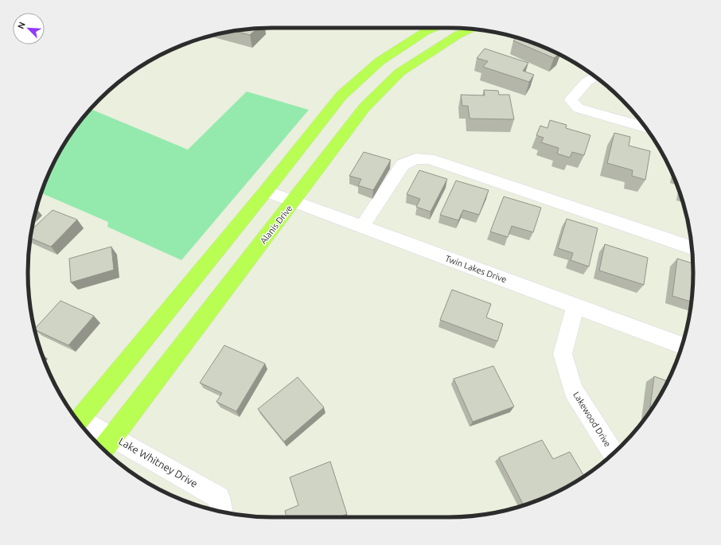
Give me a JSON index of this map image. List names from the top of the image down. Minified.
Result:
{"streets":{"main road":["Alanis Drive"],"street":["Twin Lakes Drive","Lakewood Drive","Lake Whitney Drive"]},"crossings":[["Alanis Drive","Twin Lakes Drive"],["Alanis Drive","Lake Whitney Drive"],["Twin Lakes Drive","Lakewood Drive"]],"north":"top left"}
